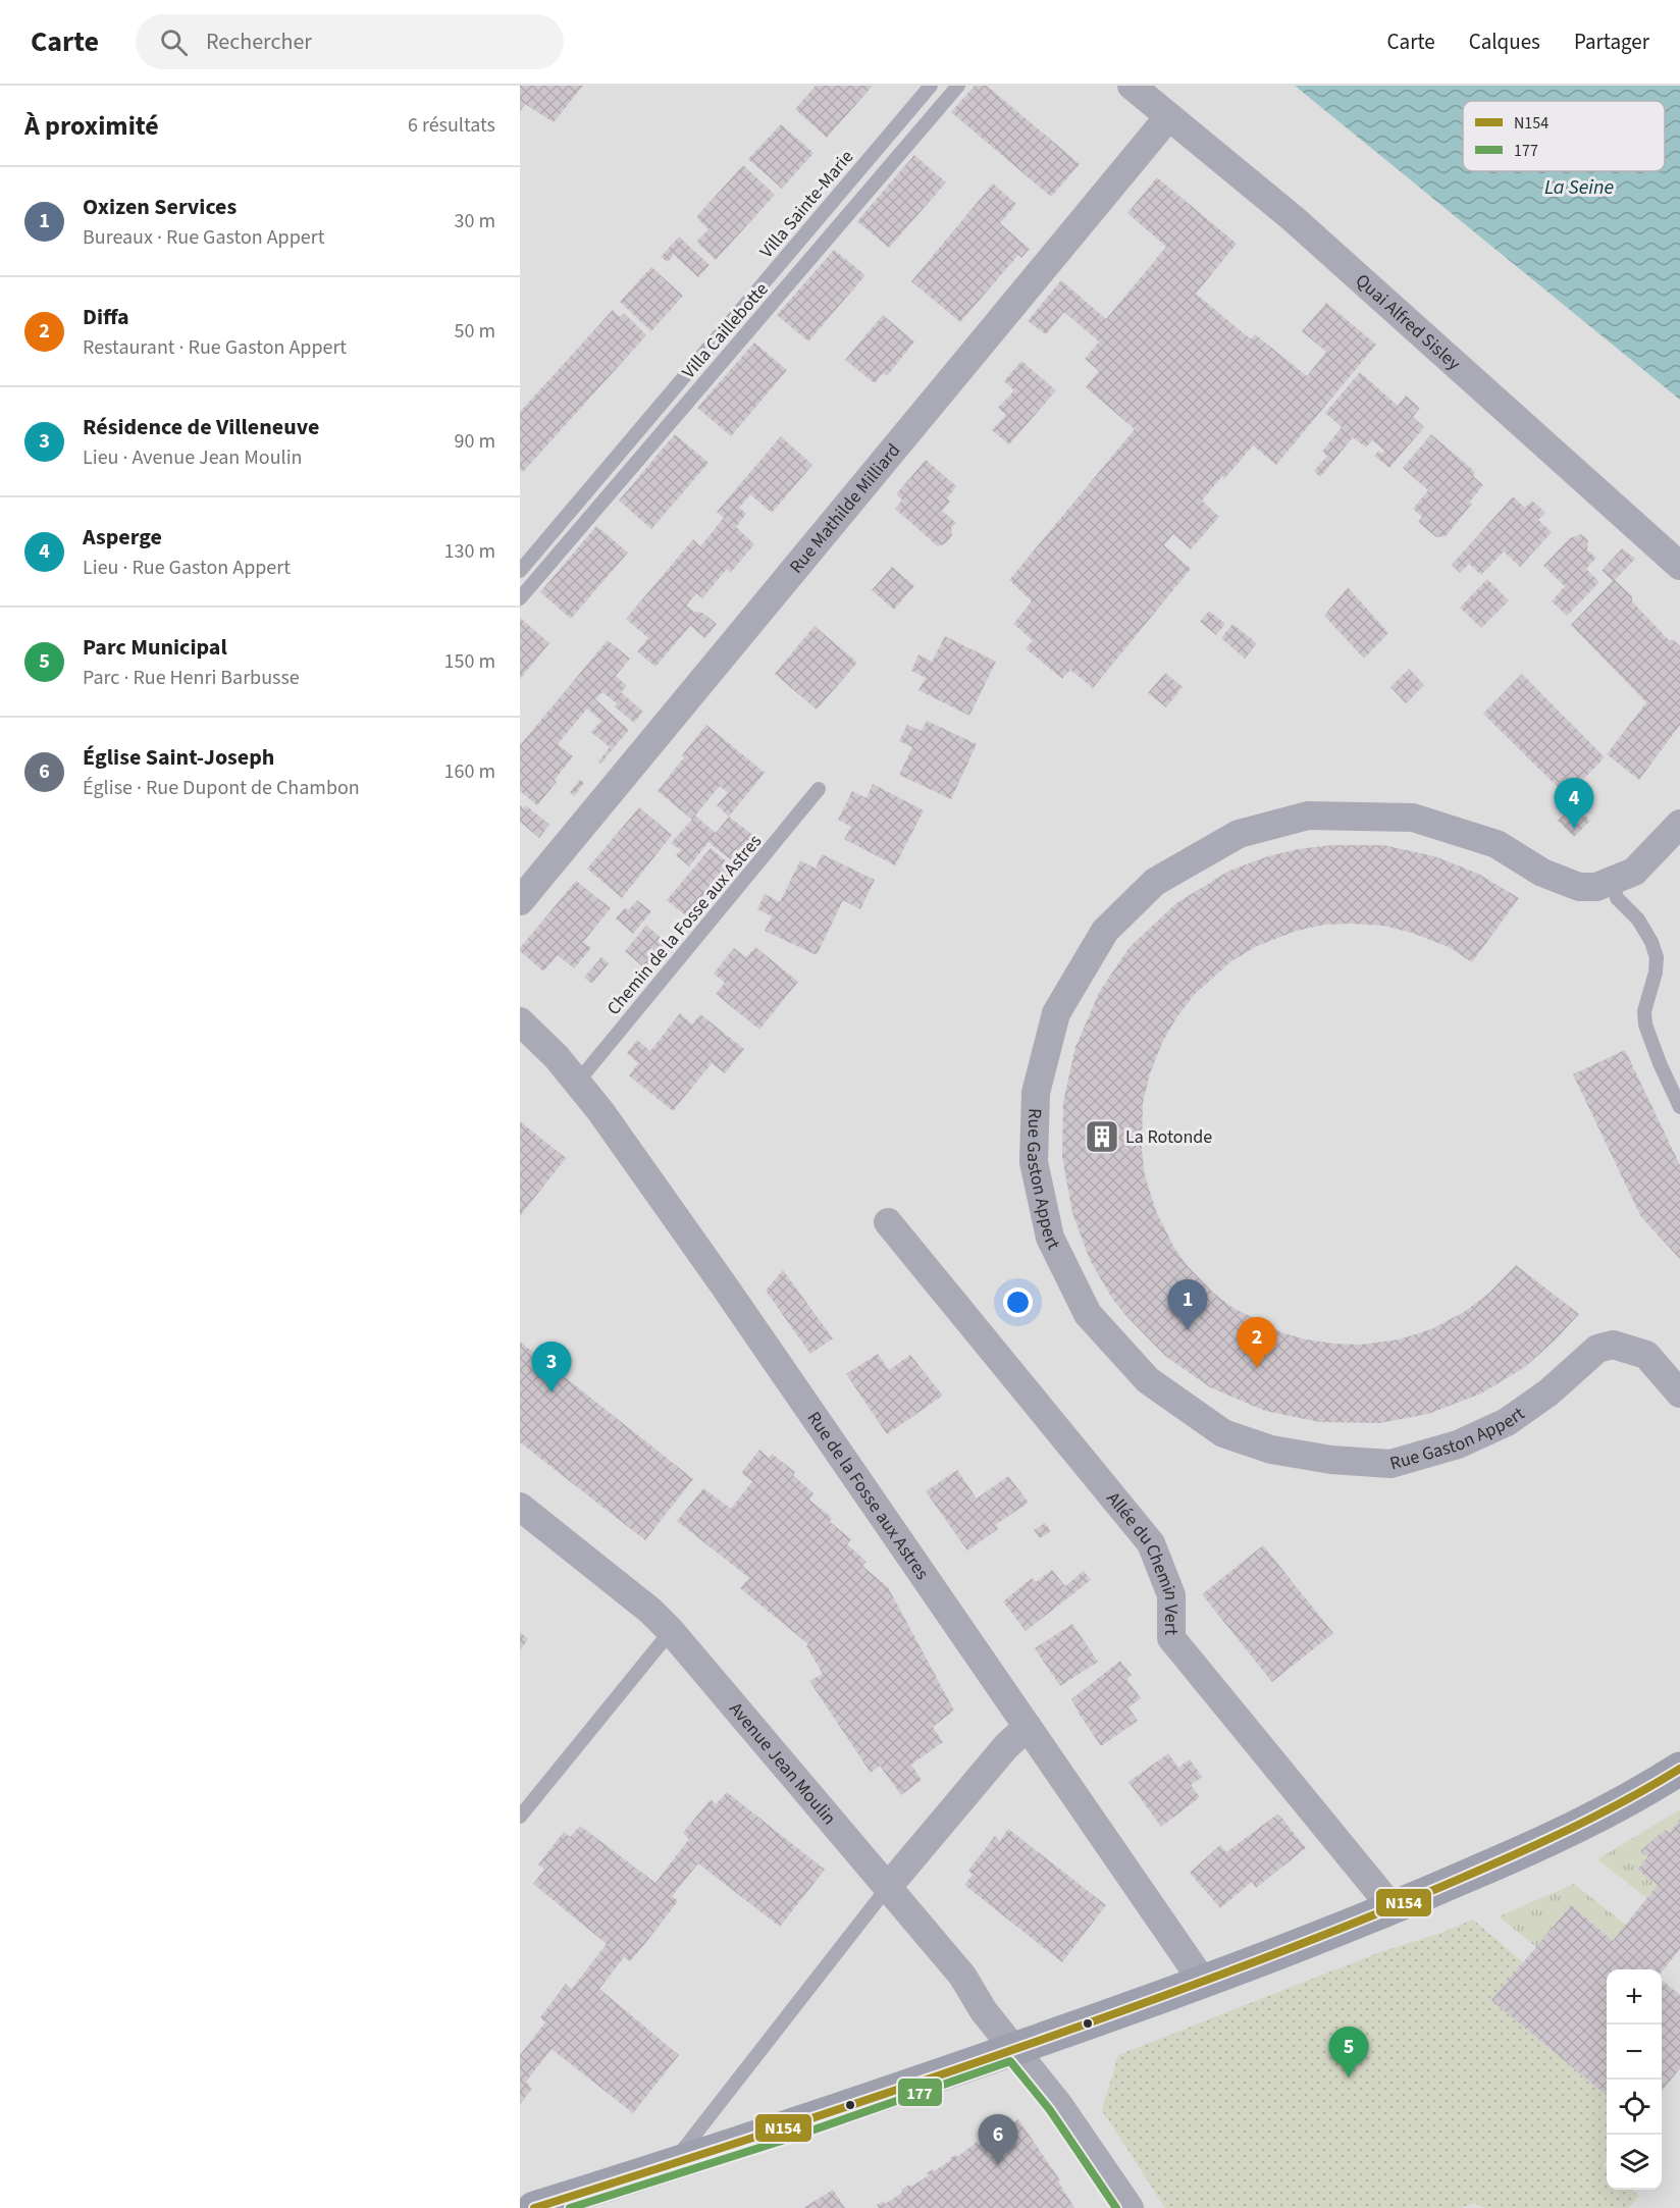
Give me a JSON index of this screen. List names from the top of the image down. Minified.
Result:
{"streets":{"street":["Quai Alfred Sisley","Rue Mathilde Milliard","Rue Gaston Appert","Rue de la Fosse aux Astres","Allée du Chemin Vert","Avenue Jean Moulin"],"lane":["Villa Sainte-Marie","Villa Caillebotte","Chemin de la Fosse aux Astres"]},"crossings":[["Quai Alfred Sisley","Rue Mathilde Milliard"],["Chemin de la Fosse aux Astres","Rue de la Fosse aux Astres"]],"water":["La Seine"],"places":{"building":["La Rotonde"]},"lines":["transit line N154","transit line 177"],"legend":["N154","177"],"page":{"header":"Carte","search":"Rechercher","nav":["Carte","Calques","Partager"],"heading":["À proximité","6 résultats"],"list":[{"mark":"1","name":"Oxizen Services","note":"Bureaux · Rue Gaston Appert","value":"30 m"},{"mark":"2","name":"Diffa","note":"Restaurant · Rue Gaston Appert","value":"50 m"},{"mark":"3","name":"Résidence de Villeneuve","note":"Lieu · Avenue Jean Moulin","value":"90 m"},{"mark":"4","name":"Asperge","note":"Lieu · Rue Gaston Appert","value":"130 m"},{"mark":"5","name":"Parc Municipal","note":"Parc · Rue Henri Barbusse","value":"150 m"},{"mark":"6","name":"Église Saint-Joseph","note":"Église · Rue Dupont de Chambon","value":"160 m"}],"pins":["4","1","2","3","5","6"],"map_buttons":["+","−"]}}
